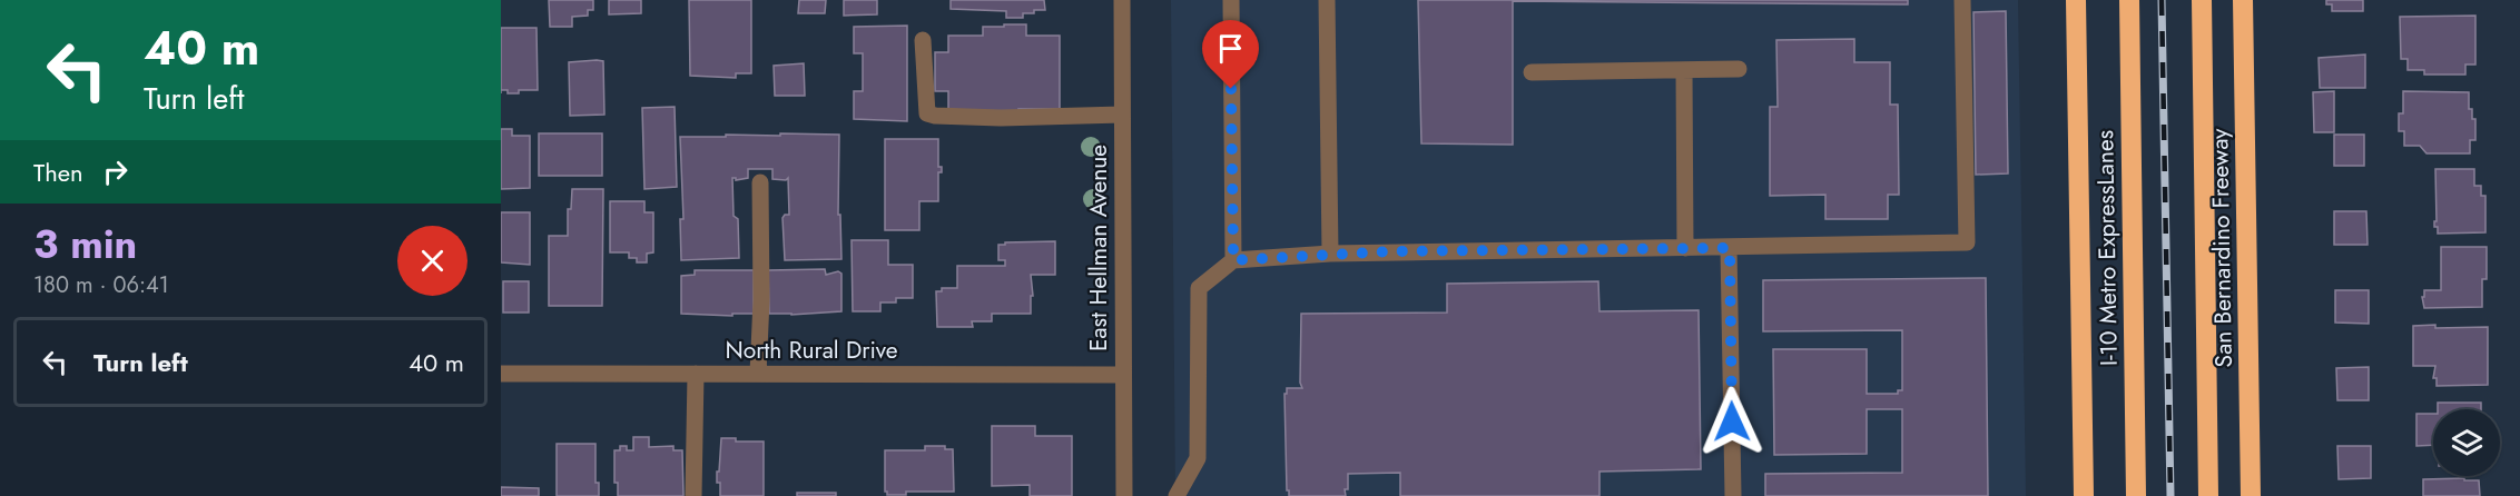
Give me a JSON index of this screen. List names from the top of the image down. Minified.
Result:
{"streets":{"highway":["I-10 Metro ExpressLanes","San Bernardino Freeway"],"street":["East Hellman Avenue","North Rural Drive"]},"crossings":[["East Hellman Avenue","North Rural Drive"]],"page":{"turn":["40 m","Turn left"],"then":"Then","heading":["3 min","180 m · 06:41"],"list":[{"name":"Turn left","value":"40 m"}]}}
